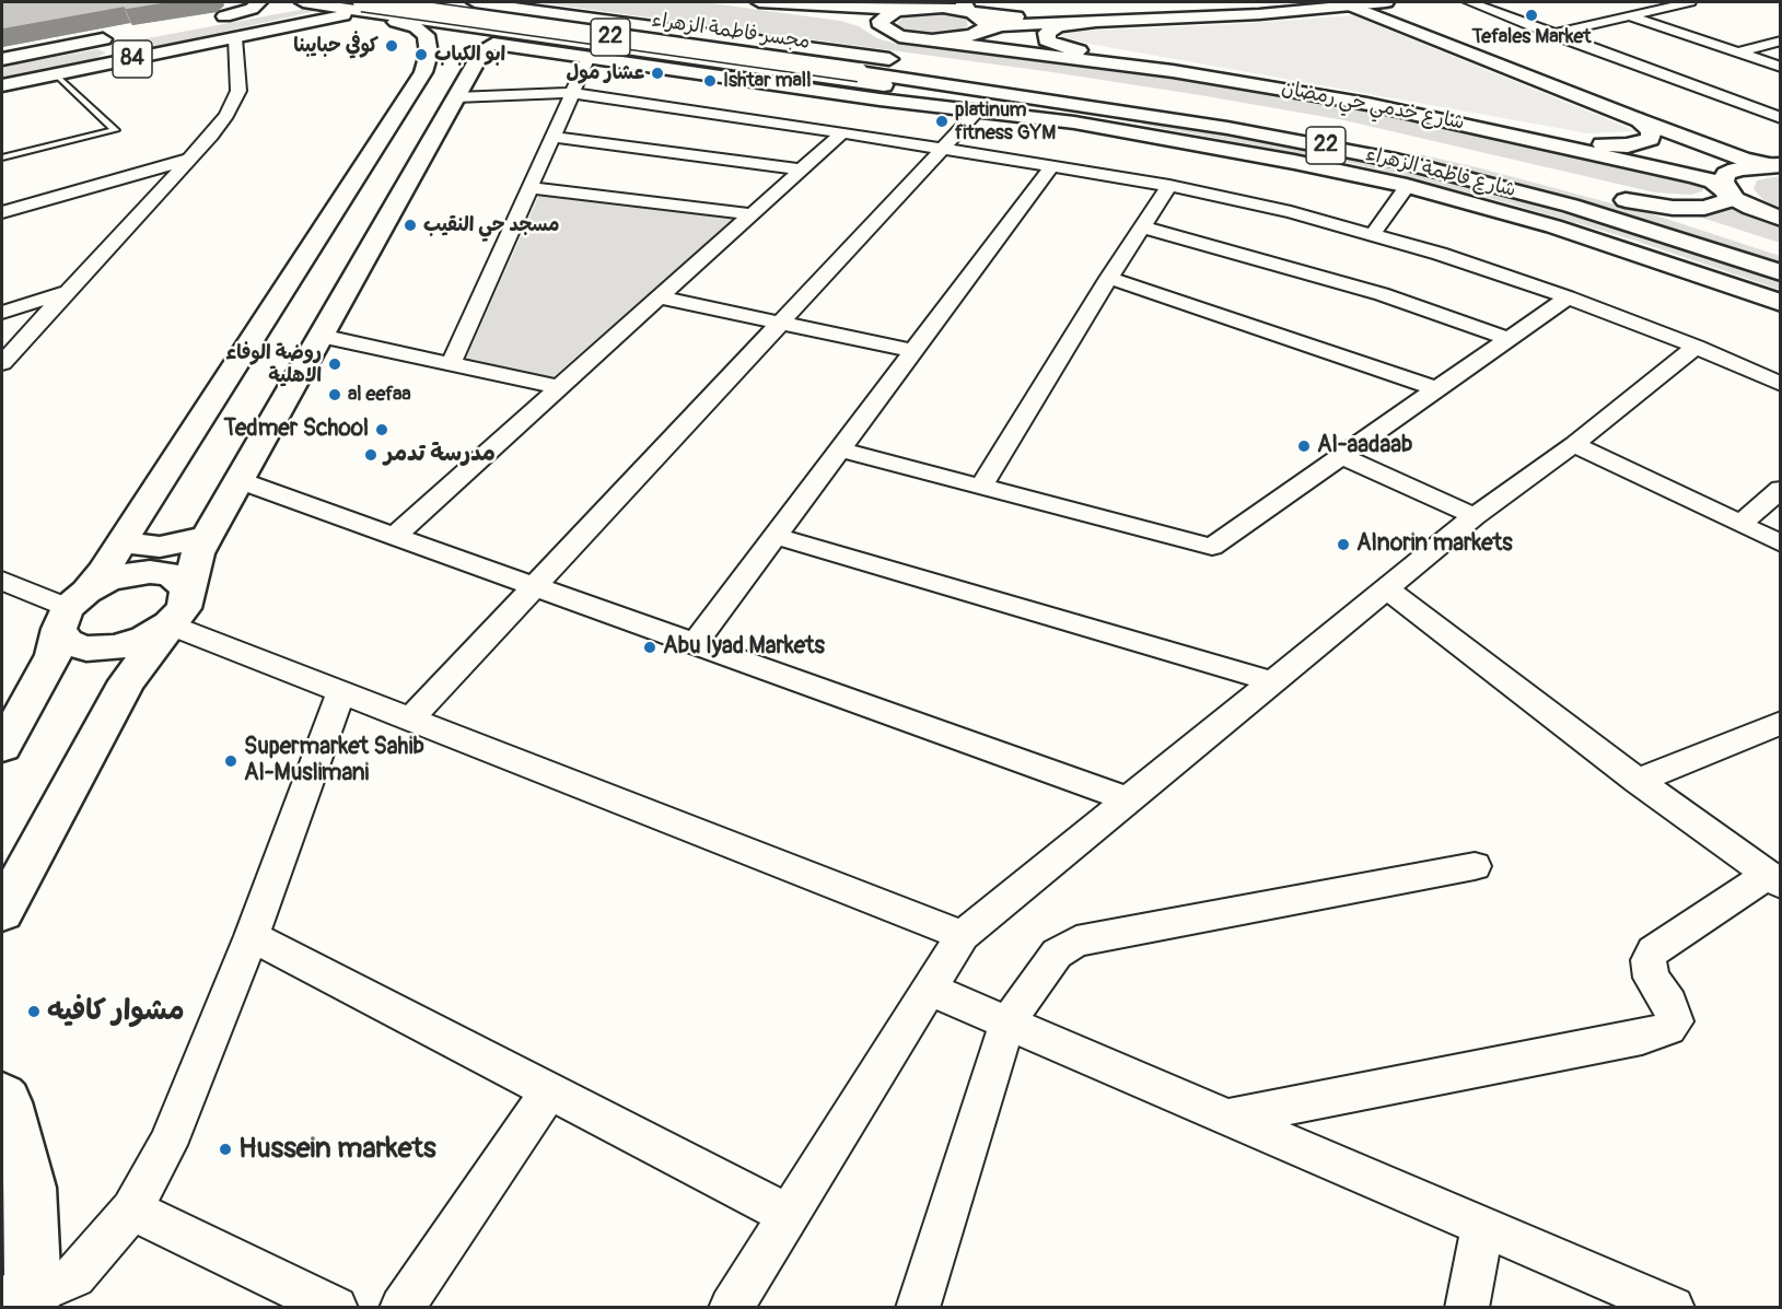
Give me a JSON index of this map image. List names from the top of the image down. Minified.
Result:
{"streets":{"main road":["مجسر فاطمة الزهراء","22","84","شارع خدمي حي رمضان","شارع فاطمة الزهراء"]},"crossings":[["مجسر فاطمة الزهراء","84"],["مجسر فاطمة الزهراء","شارع فاطمة الزهراء"]],"places":["Tefales Market","كوفي حبايبنا","ابو الكباب","عشار مول","Ishtar mall","platinum fitness GYM","مسجد حي النقيب","روضة الوفاء الاهلية","al eefaa","Tedmer School","Al-aadaab","مدرسة تدمر","Alnorin markets","Abu Iyad Markets","Supermarket Sahib Al-Muslimani","مشوار كافيه","Hussein markets"]}
